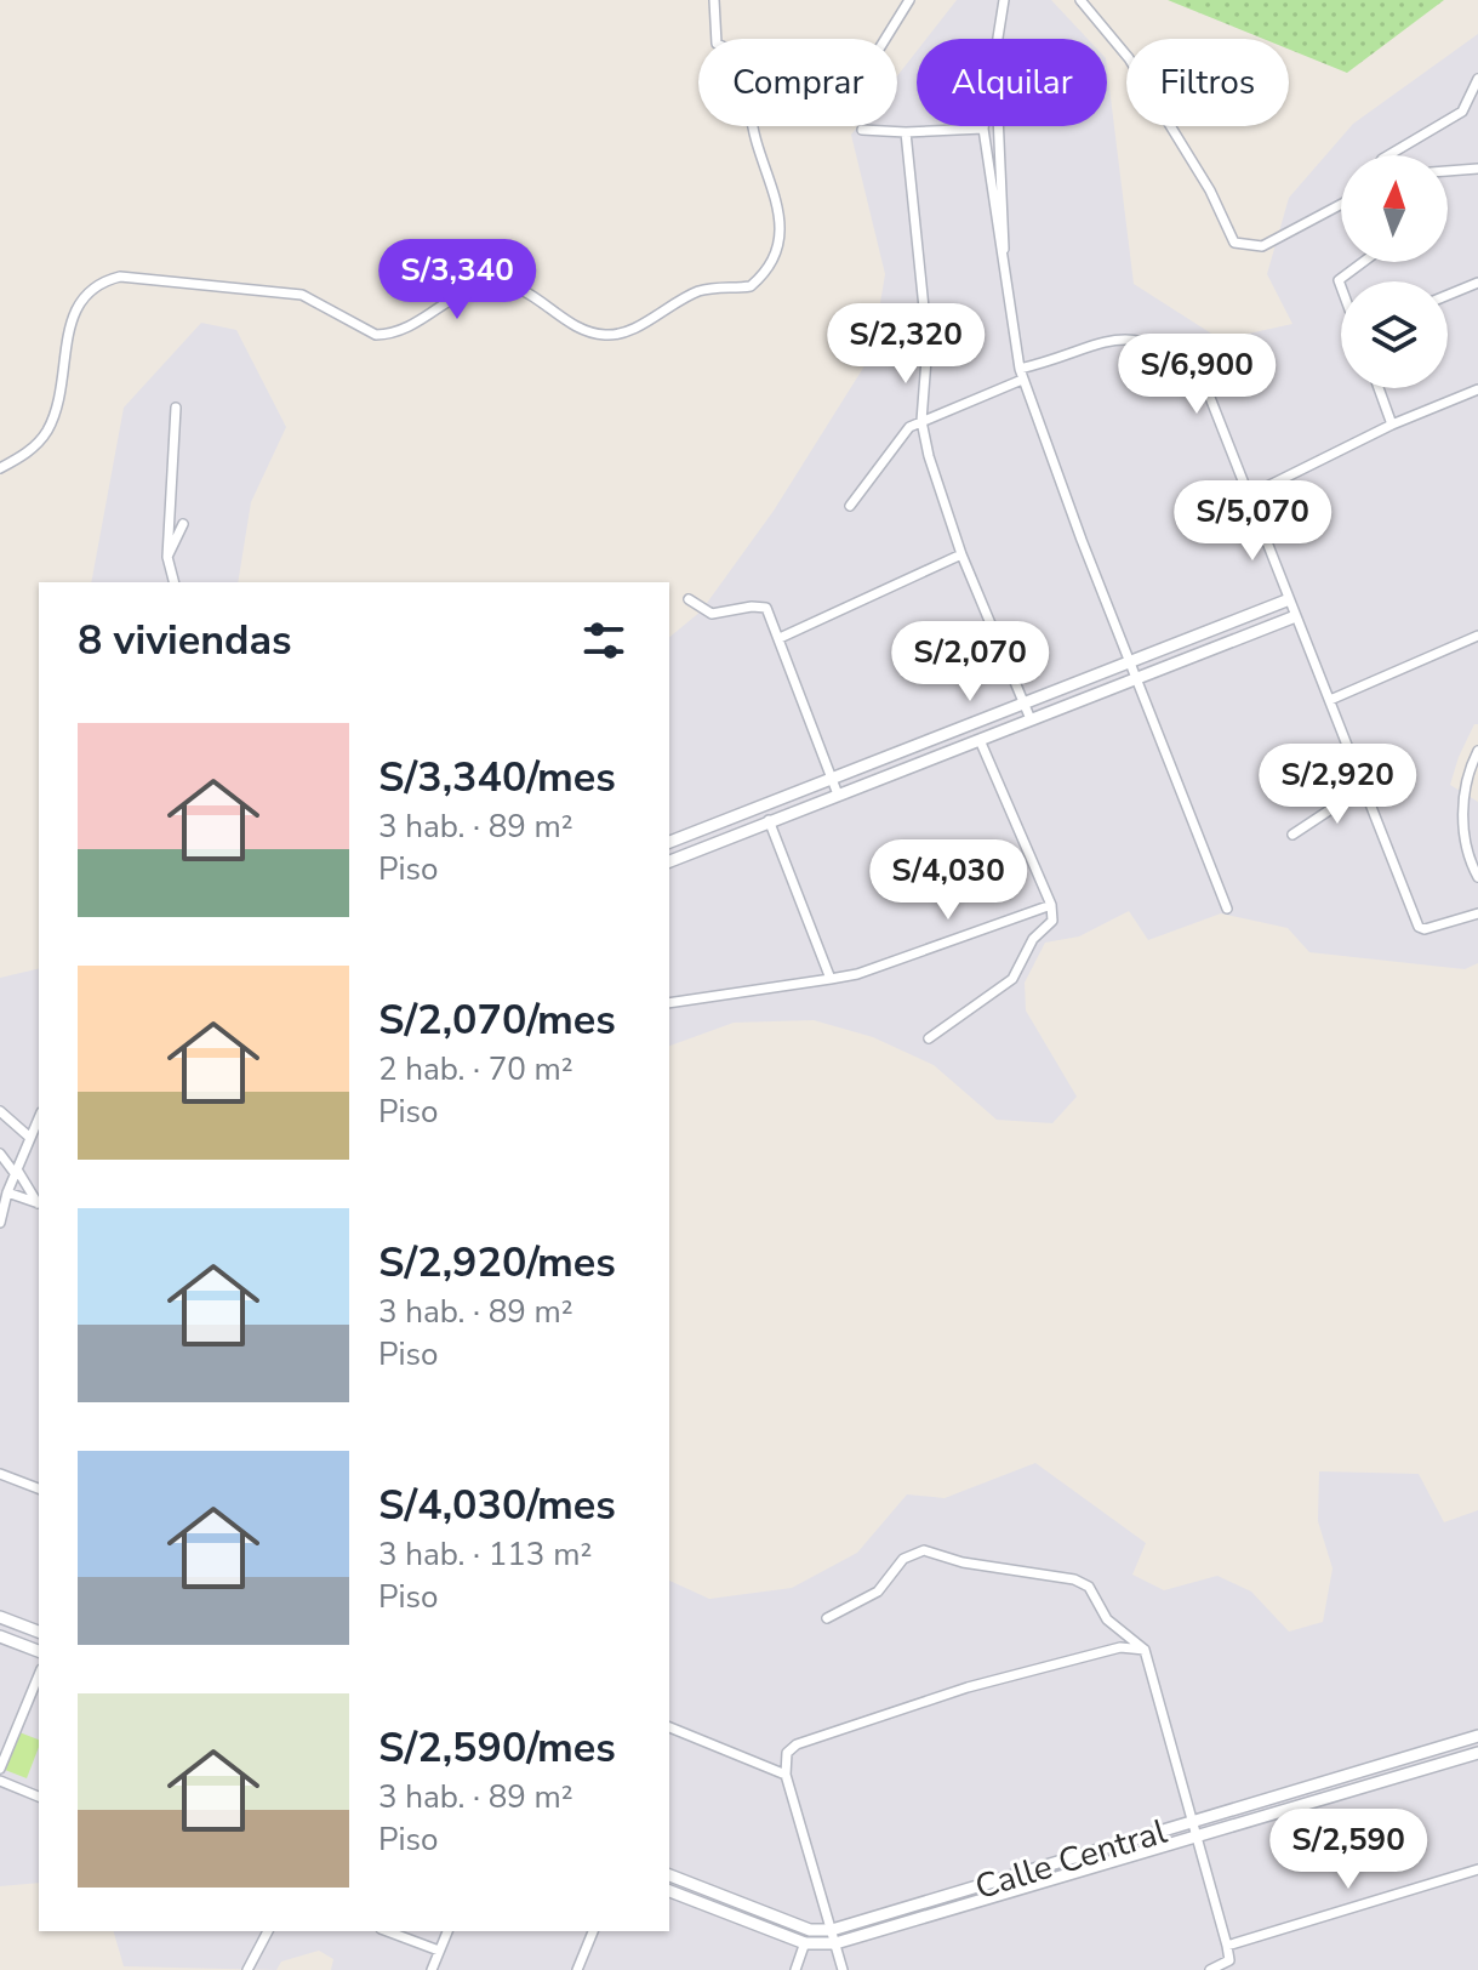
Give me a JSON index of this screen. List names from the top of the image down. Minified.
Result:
{"streets":{"street":["Calle Central"]},"north":"top","page":{"chip":["Comprar","Alquilar","Filtros"],"price":["S/3,340","S/2,320","S/6,900","S/5,070","S/2,070","S/2,920","S/4,030","S/2,590"],"heading":"8 viviendas","list":[{"name":"S/3,340/mes","note":"3 hab. · 89 m² · Piso"},{"name":"S/2,070/mes","note":"2 hab. · 70 m² · Piso"},{"name":"S/2,920/mes","note":"3 hab. · 89 m² · Piso"},{"name":"S/4,030/mes","note":"3 hab. · 113 m² · Piso"},{"name":"S/2,590/mes","note":"3 hab. · 89 m² · Piso"}]}}
